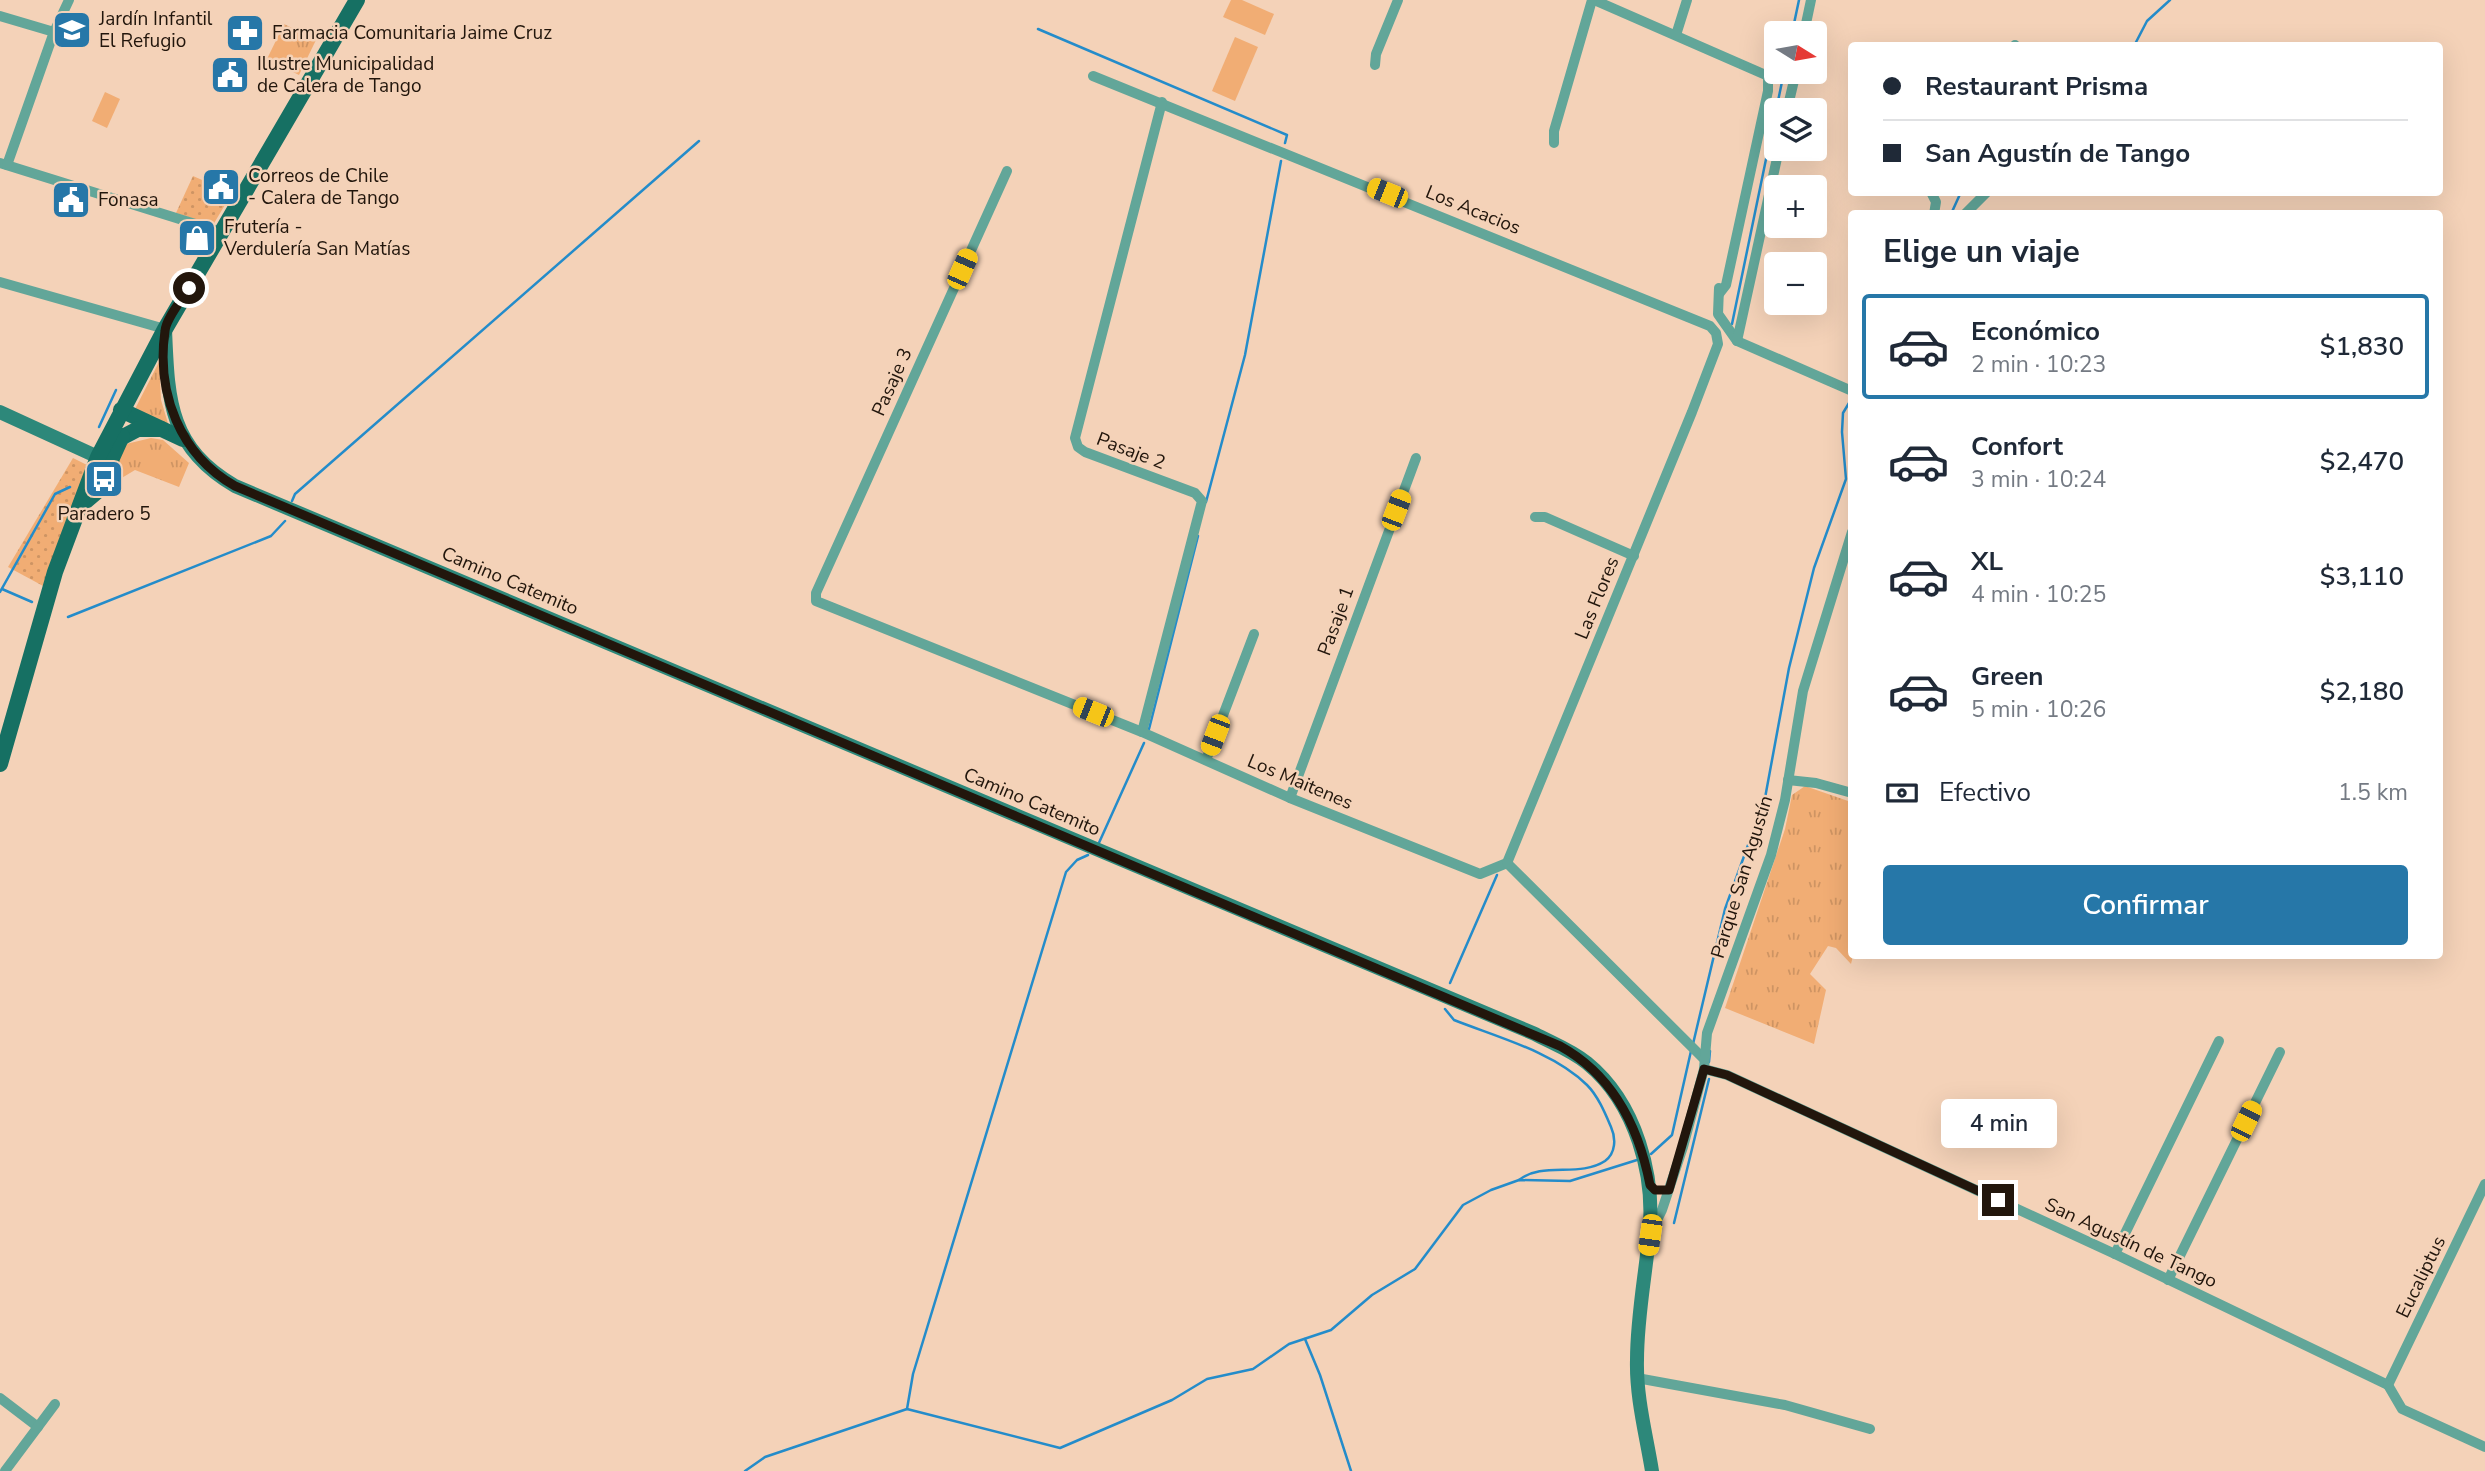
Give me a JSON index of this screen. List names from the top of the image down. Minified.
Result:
{"streets":{"main road":["Camino Catemito"],"street":["Los Acacios","Pasaje 3","Pasaje 2","Las Flores","Pasaje 1","Los Maitenes","Parque San Agustín","San Agustín de Tango","Eucaliptus"]},"crossings":[["Los Acacios","Pasaje 2"],["Los Acacios","Las Flores"],["Pasaje 3","Los Maitenes"],["Pasaje 2","Los Maitenes"],["Camino Catemito","Parque San Agustín"],["Las Flores","Los Maitenes"],["Pasaje 1","Los Maitenes"],["Parque San Agustín","San Agustín de Tango"],["San Agustín de Tango","Eucaliptus"]],"places":{"school or university":["Jardín Infantil El Refugio"],"pharmacy":["Farmacia Comunitaria Jaime Cruz"],"public building":["Ilustre Municipalidad de Calera de Tango","Correos de Chile - Calera de Tango","Fonasa"],"shop":["Frutería - Verdulería San Matías"],"bus stop":["Paradero 5"]},"north":"right","page":{"map_buttons":["+","−"],"banner":["Restaurant Prisma","San Agustín de Tango"],"heading":"Elige un viaje","list":[{"name":"Económico","note":"2 min · 10:23","value":"$1,830"},{"name":"Confort","note":"3 min · 10:24","value":"$2,470"},{"name":"XL","note":"4 min · 10:25","value":"$3,110"},{"name":"Green","note":"5 min · 10:26","value":"$2,180"}],"pay":["Efectivo","1.5 km"],"buttons":"Confirmar","bubble":"4 min"}}
